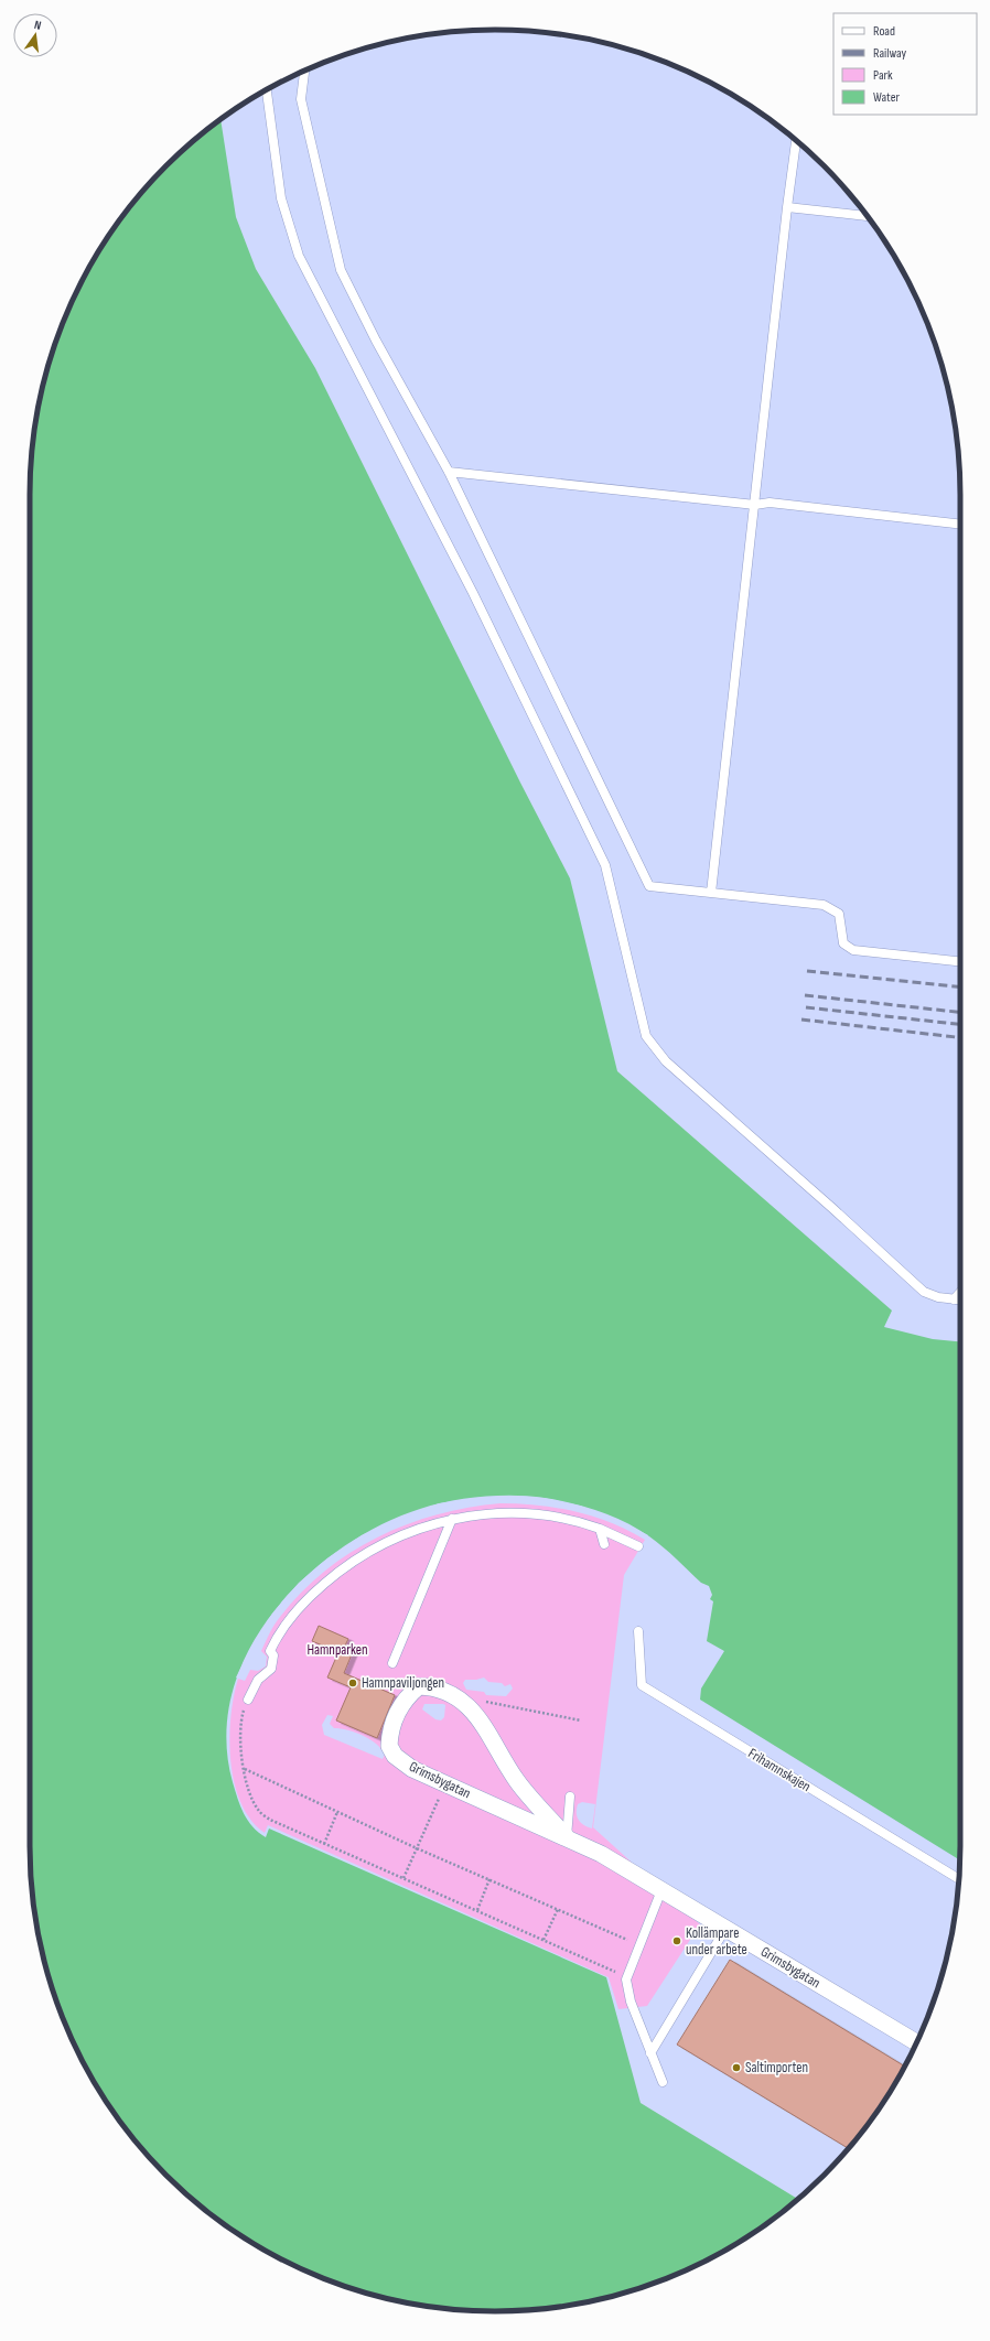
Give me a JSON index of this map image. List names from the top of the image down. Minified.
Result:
{"streets":{"street":["Grimsbygatan"],"lane":["Frihamnskajen"]},"parks":["Hamnparken"],"places":["Hamnpaviljongen","Kollämpare under arbete","Saltimporten"],"legend":["Road","Railway","Park","Water"],"north":"top"}
